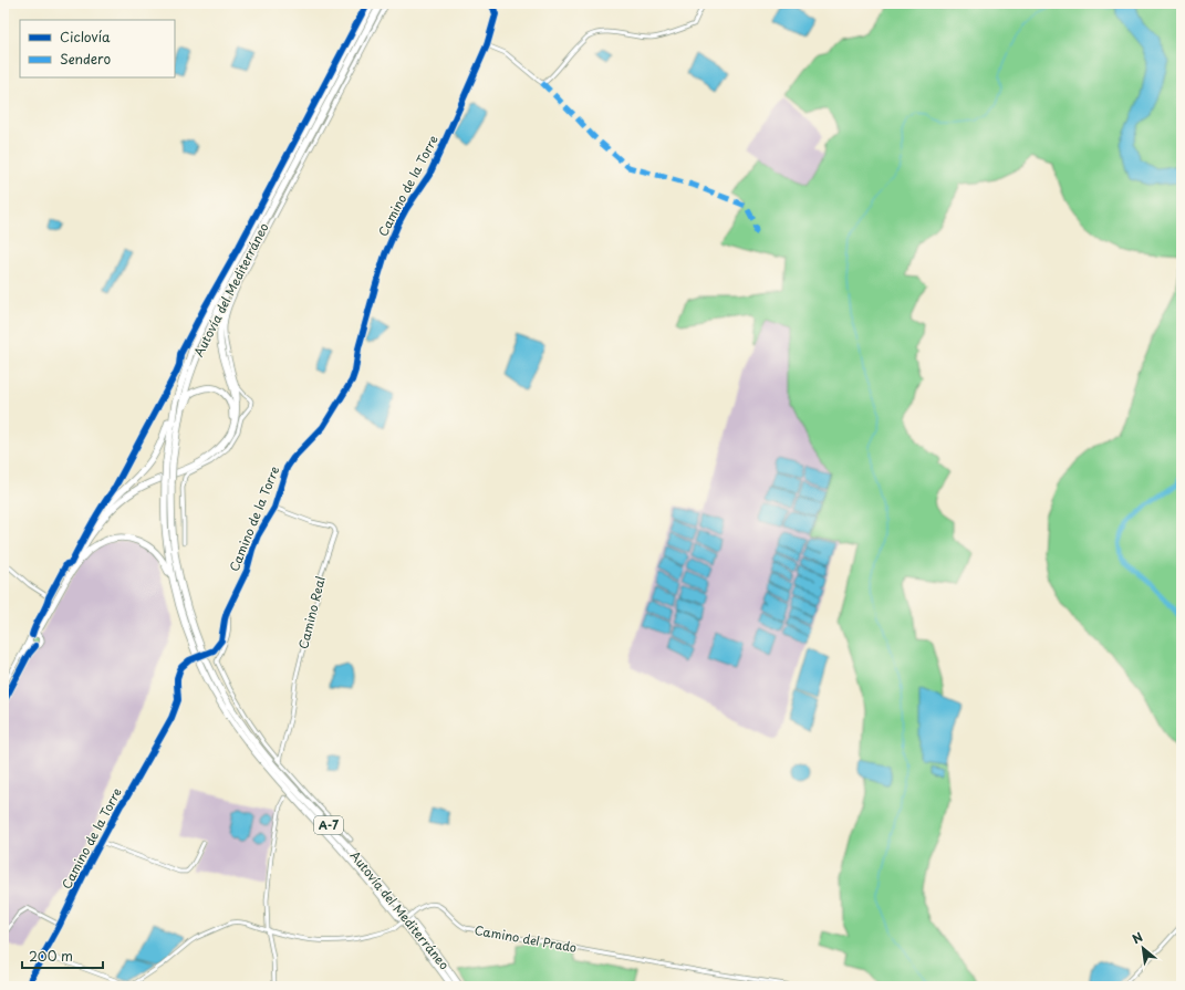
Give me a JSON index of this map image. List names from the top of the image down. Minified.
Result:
{"streets":{"highway":["Autovía del Mediterráneo","A-7"],"street":["Camino de la Torre","Camino Real","Camino del Prado"]},"crossings":[["Camino de la Torre","Camino Real"]],"legend":["Ciclovía","Sendero"],"scale_bar":"200 m","north":"top left"}
